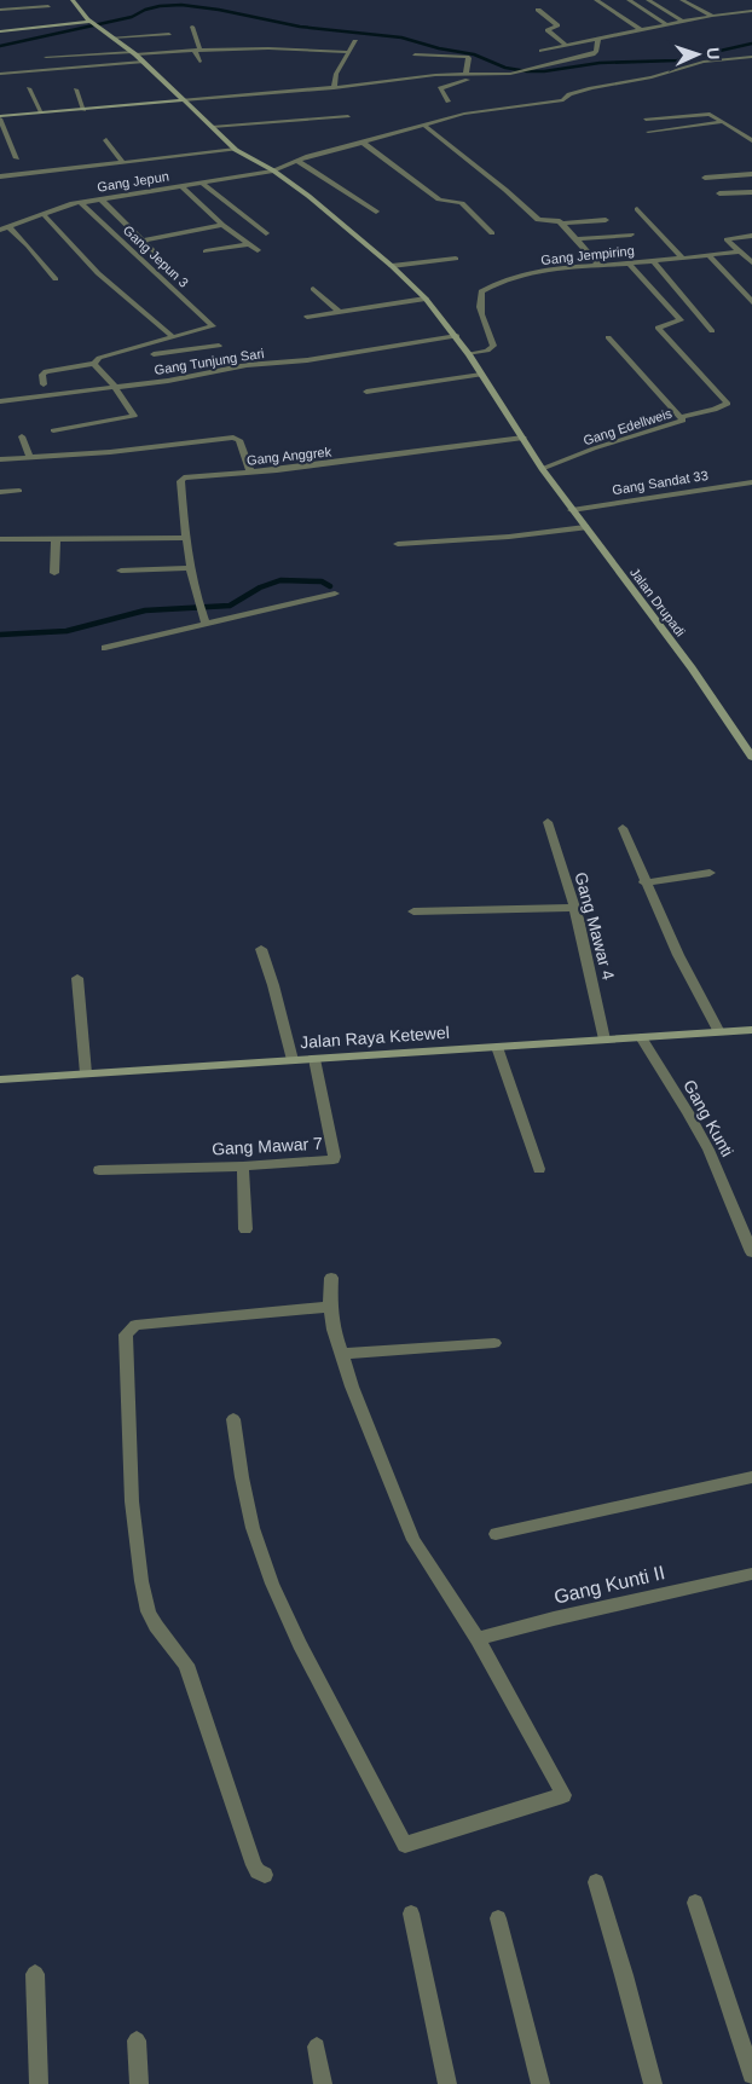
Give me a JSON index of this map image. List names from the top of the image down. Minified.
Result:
{"streets":{"street":["Gang Jepun","Gang Jempiring","Gang Jepun 3","Gang Tunjung Sari","Gang Edellweis","Gang Anggrek","Gang Sandat 33","Jalan Drupadi","Gang Mawar 4","Jalan Raya Ketewel","Gang Kunti","Gang Mawar 7","Gang Kunti II"]},"crossings":[["Gang Jepun","Gang Jepun 3"],["Gang Jepun","Jalan Drupadi"],["Gang Jempiring","Jalan Drupadi"],["Gang Tunjung Sari","Jalan Drupadi"],["Gang Edellweis","Jalan Drupadi"],["Gang Anggrek","Jalan Drupadi"],["Gang Sandat 33","Jalan Drupadi"],["Gang Mawar 4","Jalan Raya Ketewel"],["Jalan Raya Ketewel","Gang Kunti"],["Jalan Raya Ketewel","Gang Mawar 7"]],"north":"right"}
